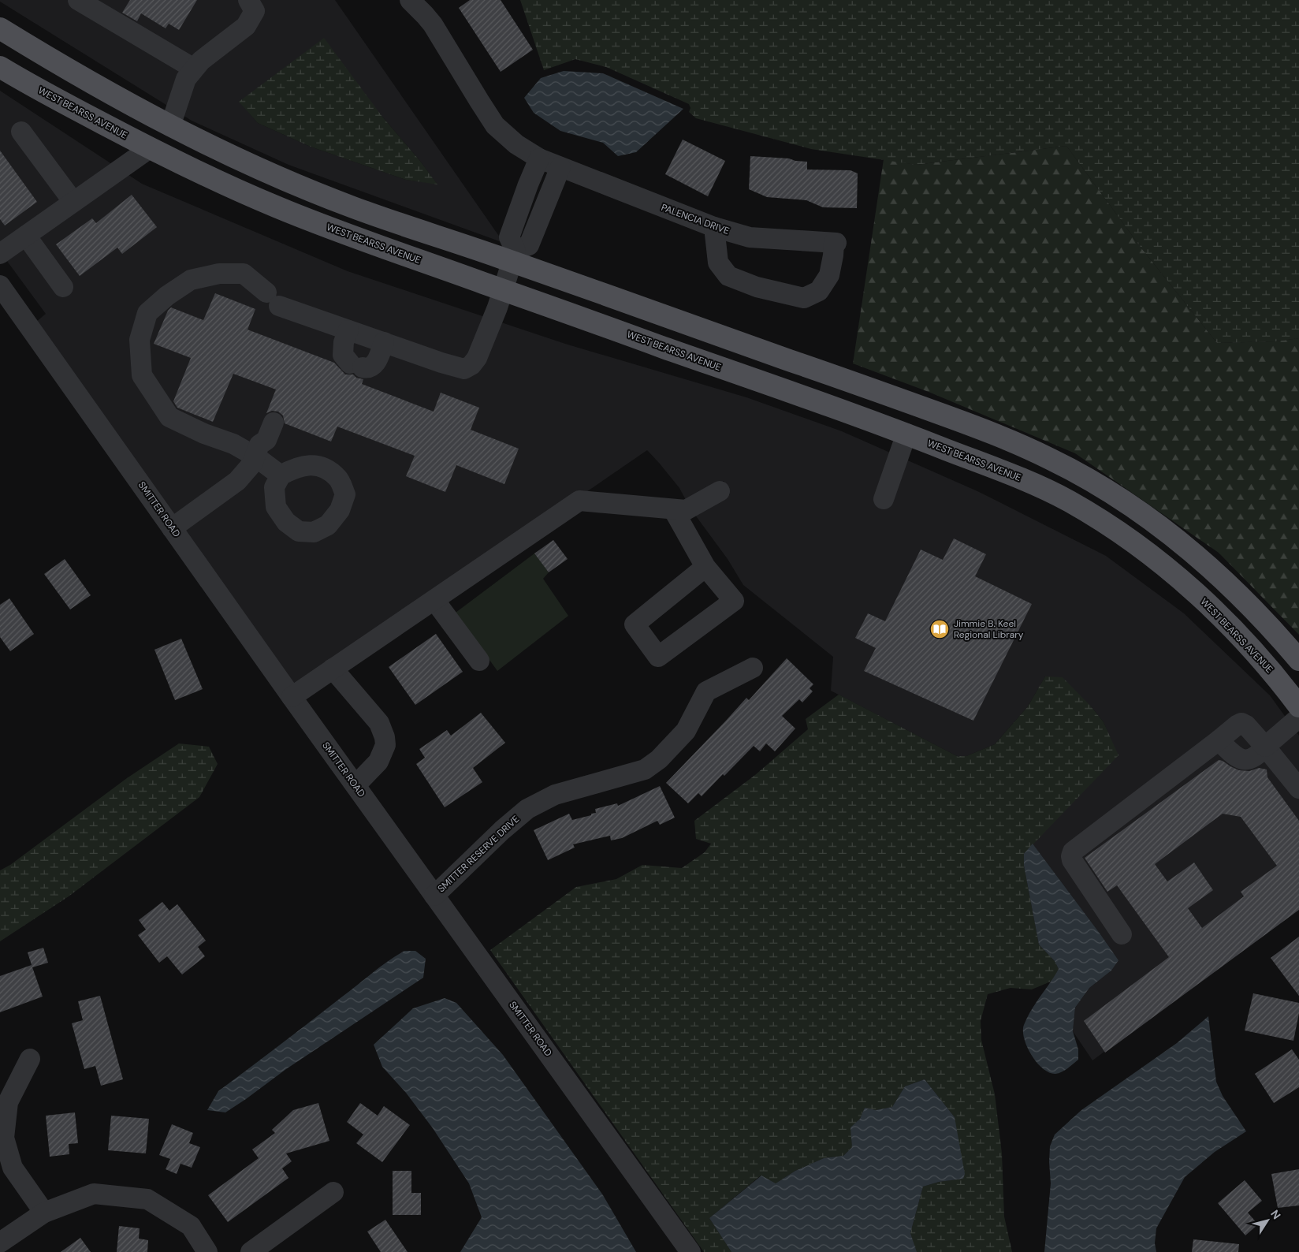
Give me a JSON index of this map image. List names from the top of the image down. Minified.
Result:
{"streets":{"main road":["WEST BEARSS AVENUE"],"street":["PALENCIA DRIVE","SMITTER ROAD","SMITTER RESERVE DRIVE"]},"crossings":[["SMITTER ROAD","SMITTER RESERVE DRIVE"]],"places":{"library":["Jimmie B. Keel Regional Library"]},"north":"top right"}
